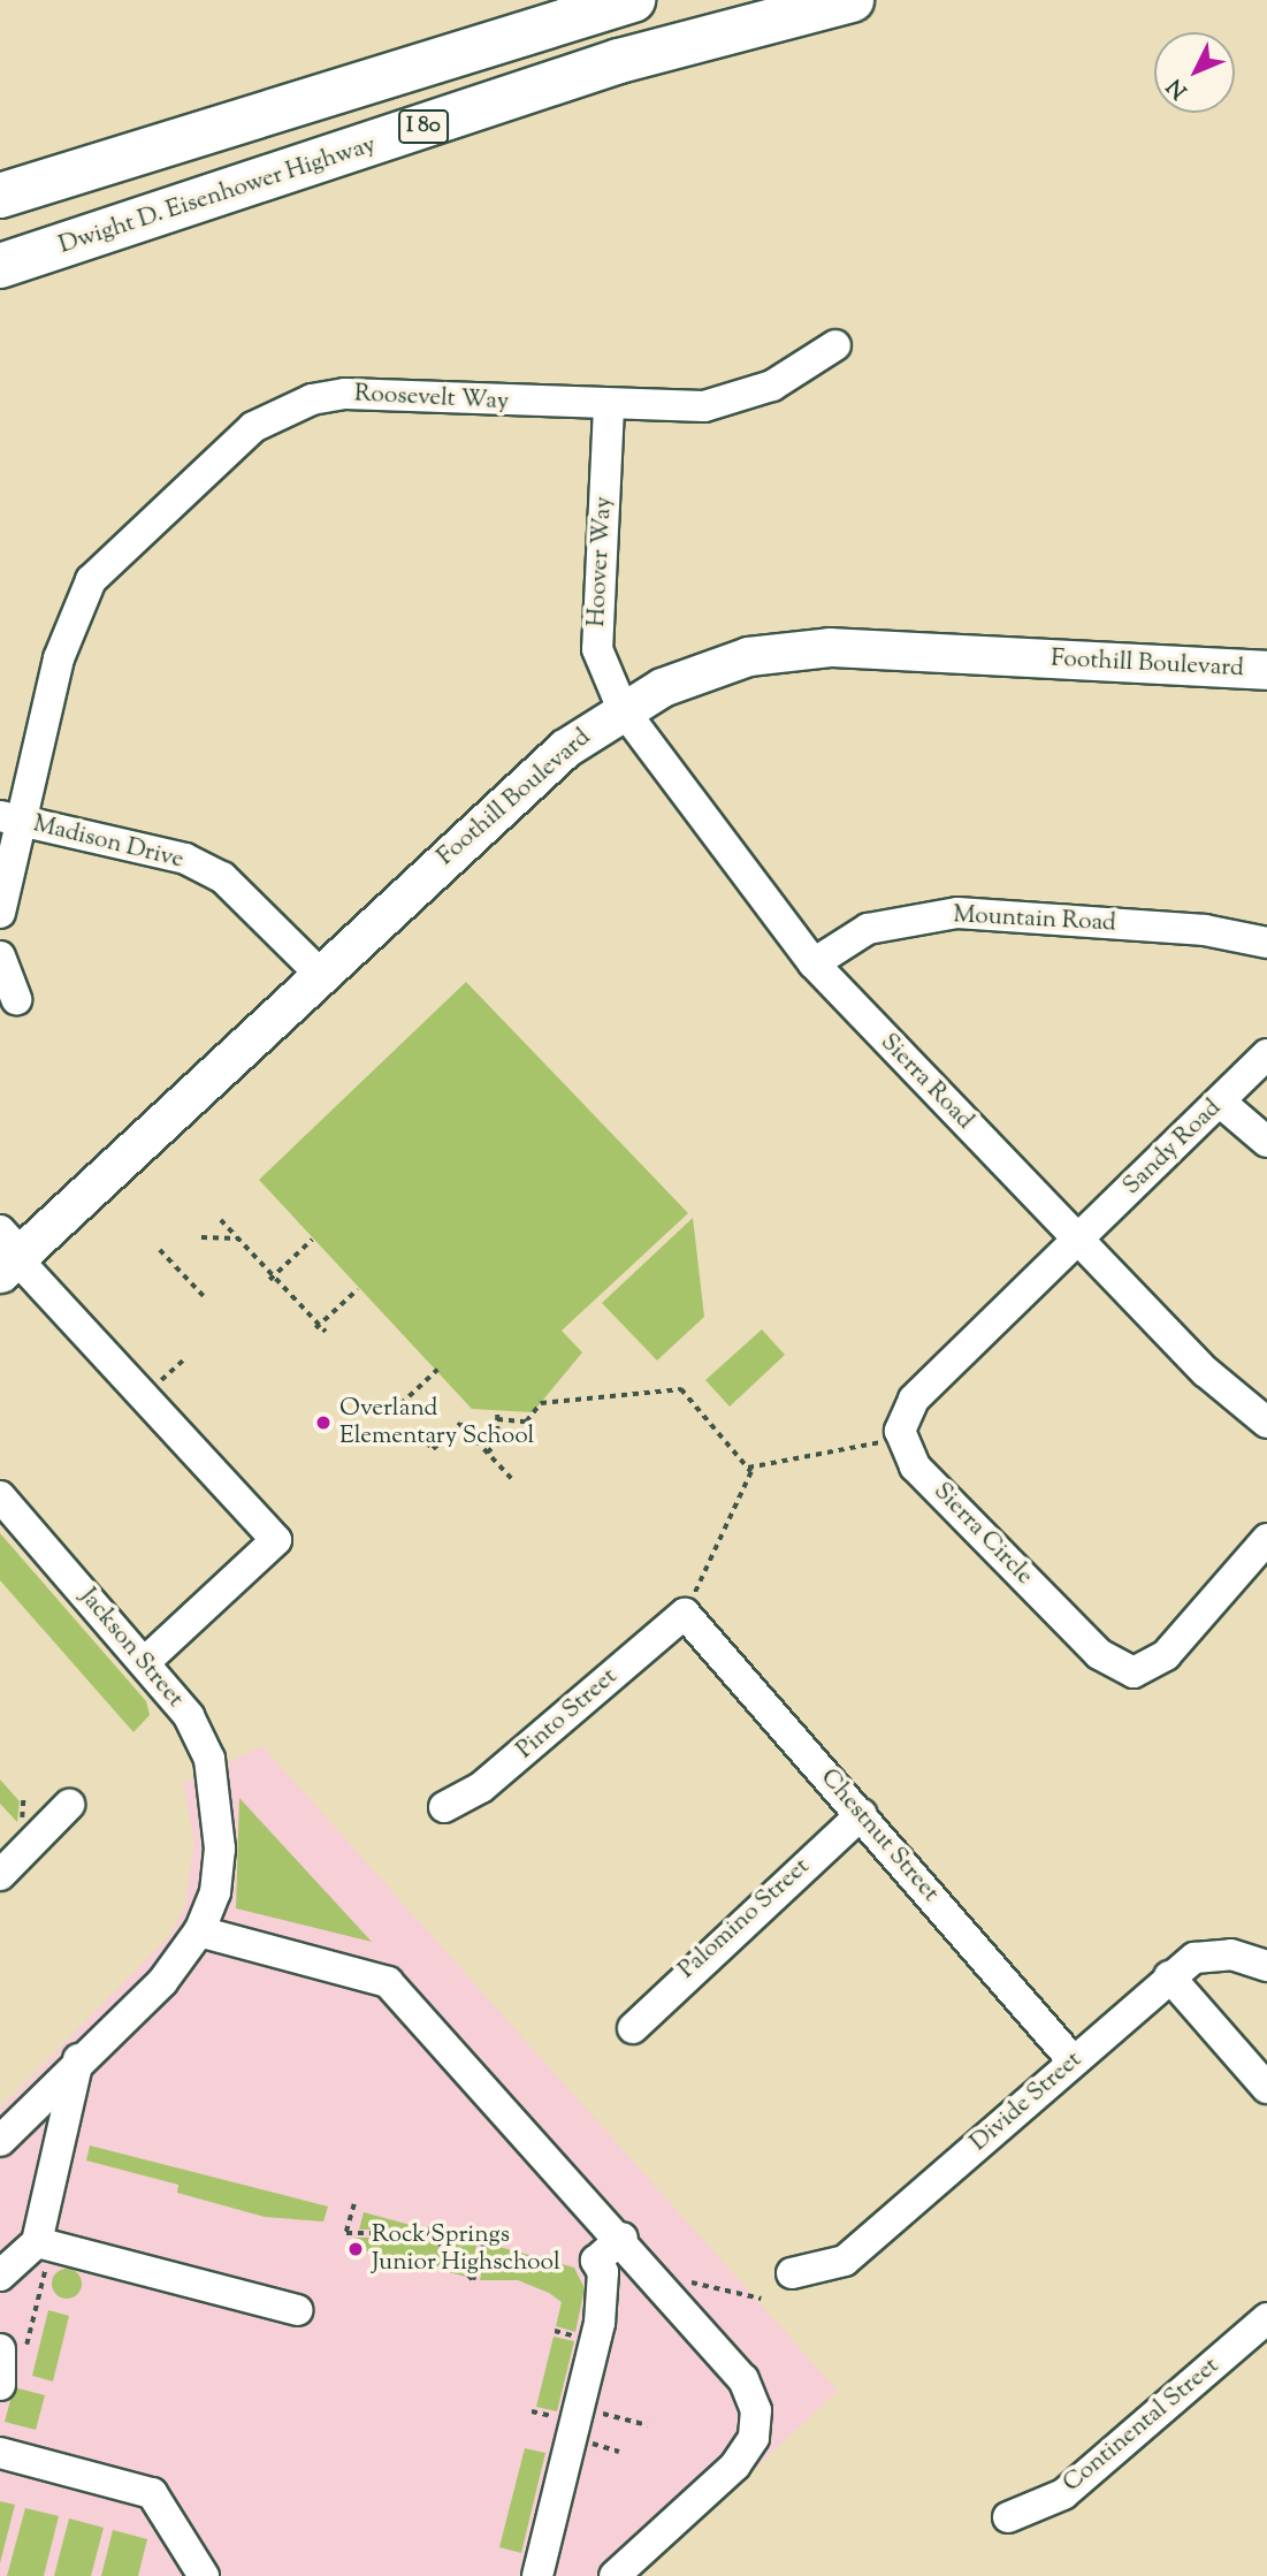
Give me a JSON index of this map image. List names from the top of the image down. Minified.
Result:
{"streets":{"highway":["I 80","Dwight D. Eisenhower Highway"],"main road":["Foothill Boulevard"],"street":["Roosevelt Way","Hoover Way","Madison Drive","Mountain Road","Sierra Road","Sandy Road","Sierra Circle","Jackson Street","Pinto Street","Chestnut Street","Palomino Street","Divide Street","Continental Street"]},"crossings":[["Roosevelt Way","Hoover Way"],["Roosevelt Way","Madison Drive"],["Hoover Way","Foothill Boulevard"],["Hoover Way","Sierra Road"],["Foothill Boulevard","Madison Drive"],["Foothill Boulevard","Sierra Road"],["Mountain Road","Sierra Road"],["Sierra Road","Sandy Road"],["Pinto Street","Chestnut Street"],["Chestnut Street","Palomino Street"],["Chestnut Street","Divide Street"]],"places":["Overland Elementary School","Rock Springs Junior Highschool"],"north":"bottom left"}
